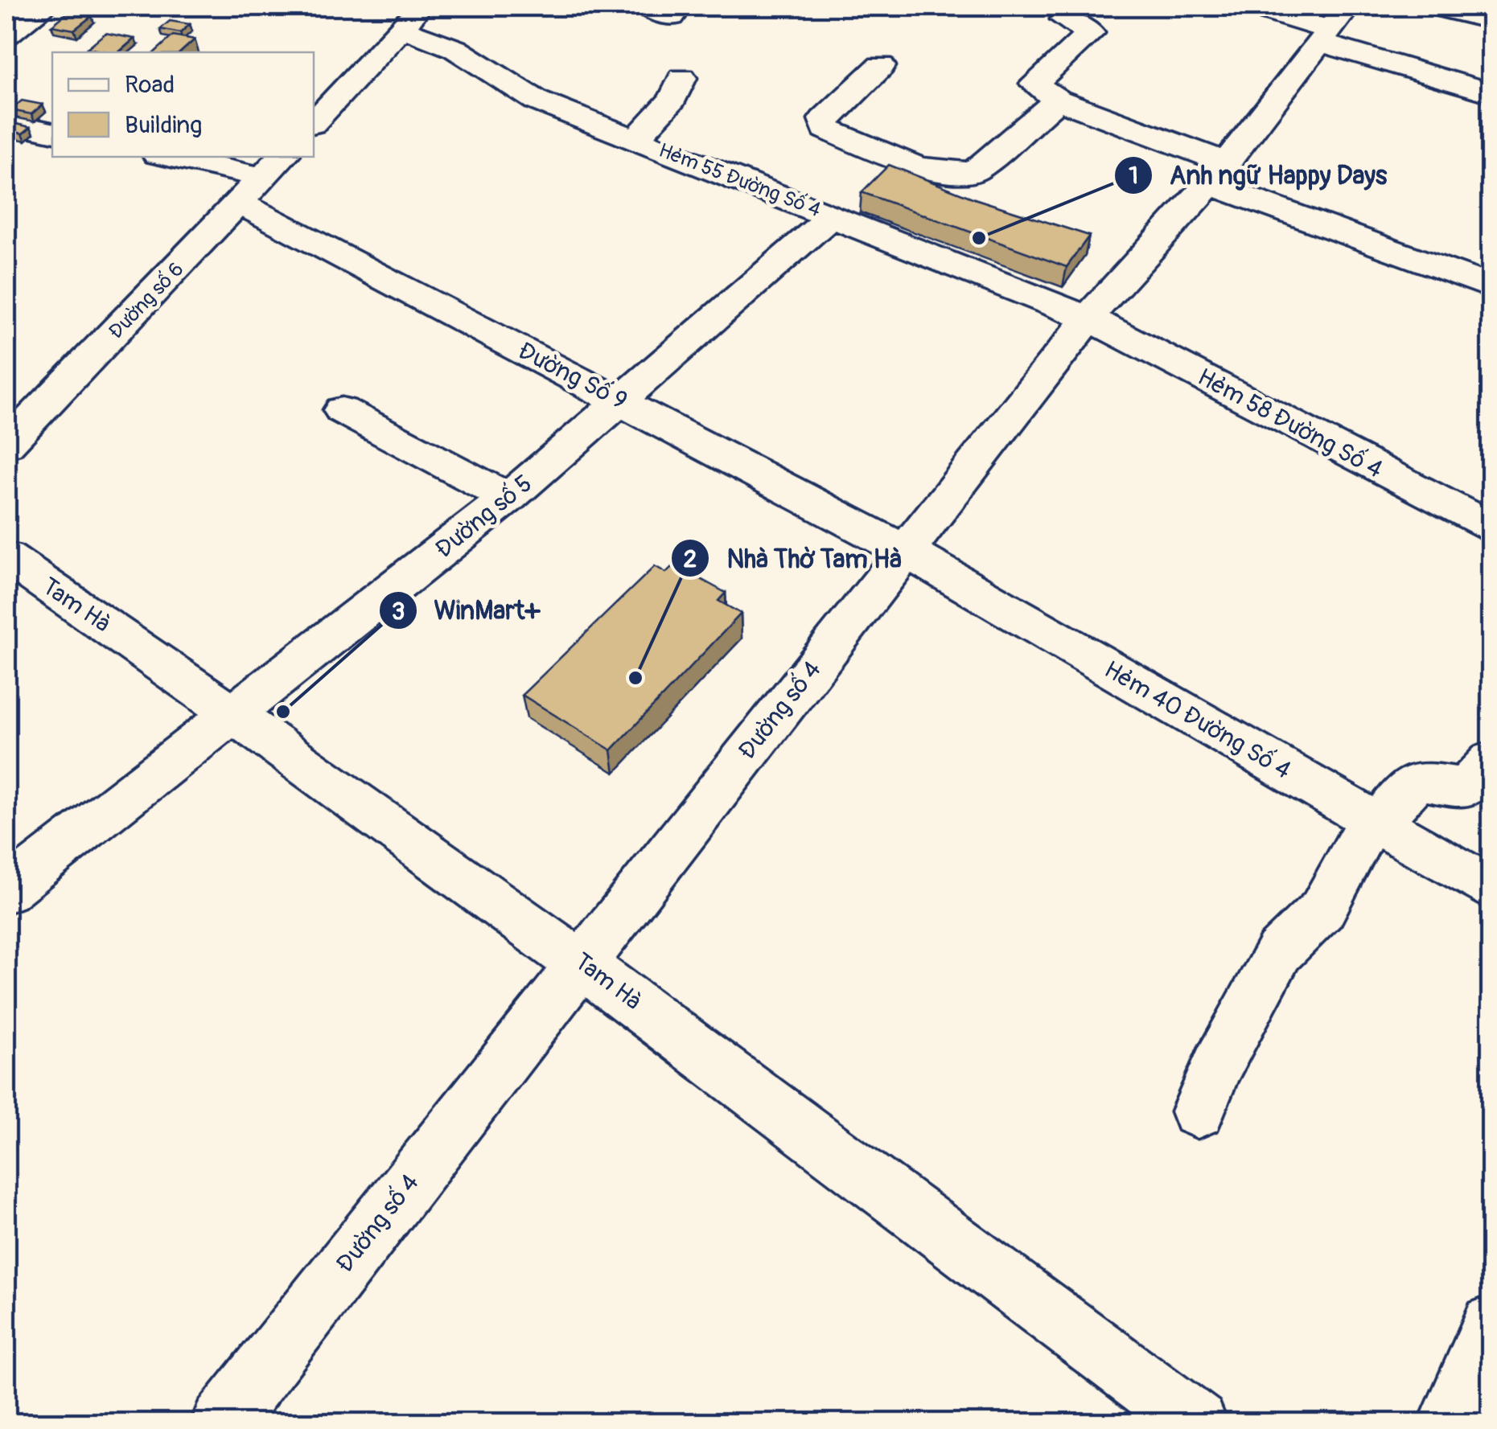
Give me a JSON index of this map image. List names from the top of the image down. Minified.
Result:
{"streets":{"street":["Hẻm 55 Đường Số 4","Đường số 6","Đường Số 9","Hẻm 58 Đường Số 4","Đường số 5","Tam Hà","Đường số 4","Hẻm 40 Đường Số 4"]},"crossings":[["Hẻm 55 Đường Số 4","Hẻm 58 Đường Số 4"],["Hẻm 55 Đường Số 4","Đường số 5"],["Hẻm 55 Đường Số 4","Đường số 4"],["Đường số 6","Đường Số 9"],["Đường Số 9","Đường số 5"],["Đường Số 9","Đường số 4"],["Đường Số 9","Hẻm 40 Đường Số 4"],["Hẻm 58 Đường Số 4","Đường số 4"],["Đường số 5","Tam Hà"],["Tam Hà","Đường số 4"],["Đường số 4","Hẻm 40 Đường Số 4"]],"places":["Anh ngữ Happy Days","Nhà Thờ Tam Hà","WinMart+"],"legend":["Road","Building"]}
